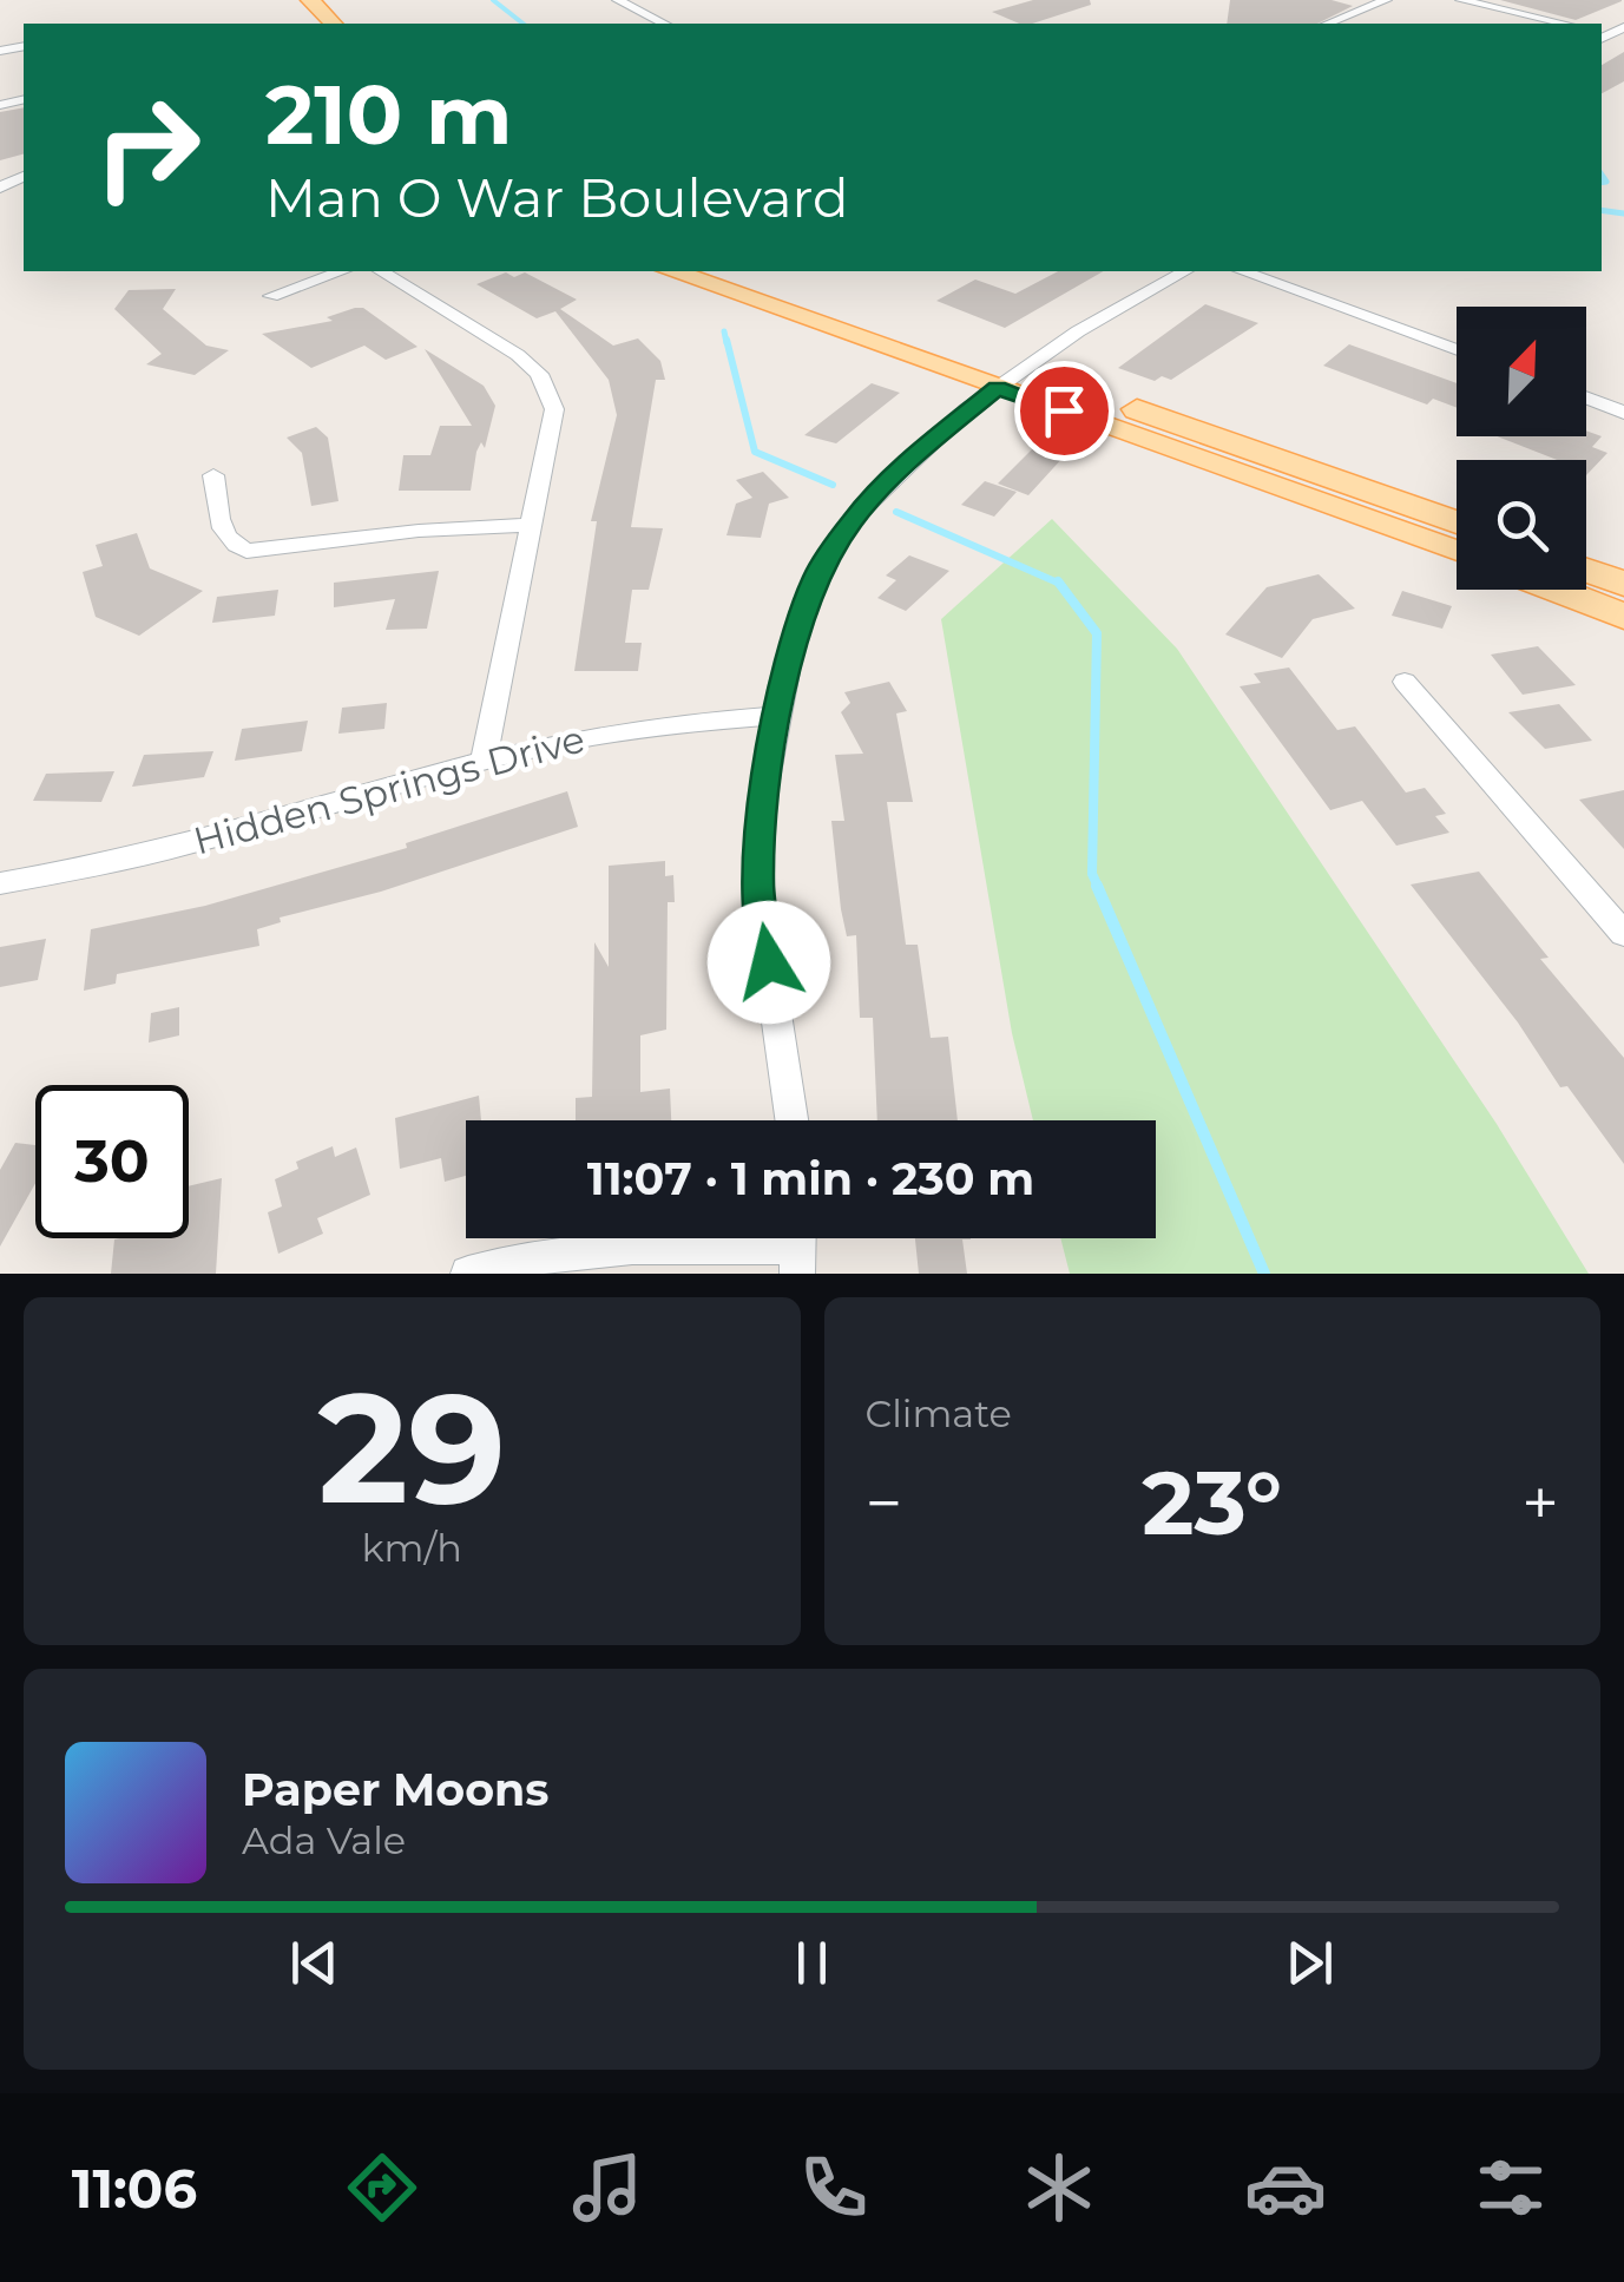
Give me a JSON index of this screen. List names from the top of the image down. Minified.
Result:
{"streets":{"street":["Hidden Springs Drive"]},"north":"top right","page":{"turn":["210 m","Man O War Boulevard"],"limit":"30","trip":"11:07 · 1 min · 230 m","tile":[["29","km/h"],"Climate"],"heat":["−","23°","+"],"song":["Paper Moons","Ada Vale"],"tabs":"11:06"}}
